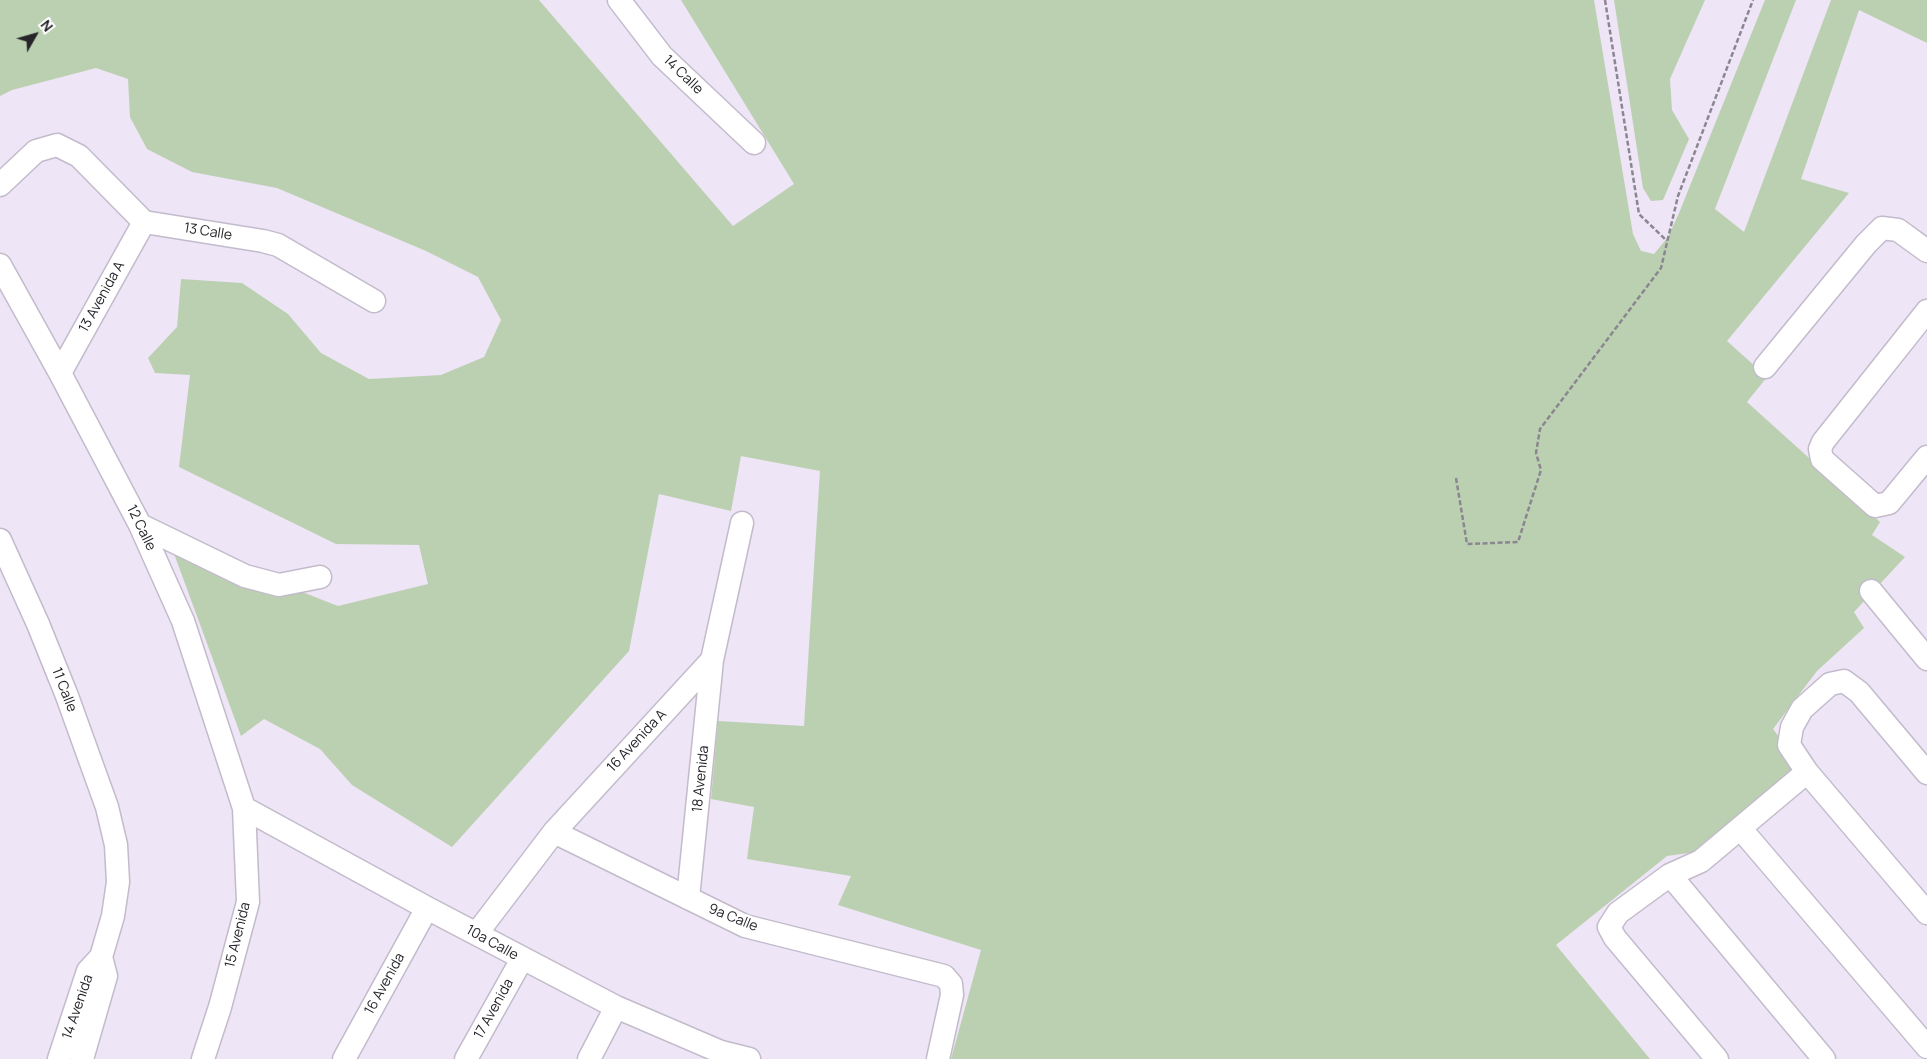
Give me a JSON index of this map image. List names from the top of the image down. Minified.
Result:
{"streets":{"street":["14 Calle","13 Calle","13 Avenida A","12 Calle","11 Calle","16 Avenida A","18 Avenida","9a Calle","15 Avenida","10a Calle","16 Avenida","14 Avenida","17 Avenida"]},"crossings":[["13 Calle","13 Avenida A"],["13 Avenida A","12 Calle"],["12 Calle","15 Avenida"],["12 Calle","10a Calle"],["11 Calle","14 Avenida"],["16 Avenida A","18 Avenida"],["16 Avenida A","9a Calle"],["16 Avenida A","10a Calle"],["18 Avenida","9a Calle"],["15 Avenida","10a Calle"],["10a Calle","16 Avenida"],["10a Calle","17 Avenida"]],"north":"top right"}
